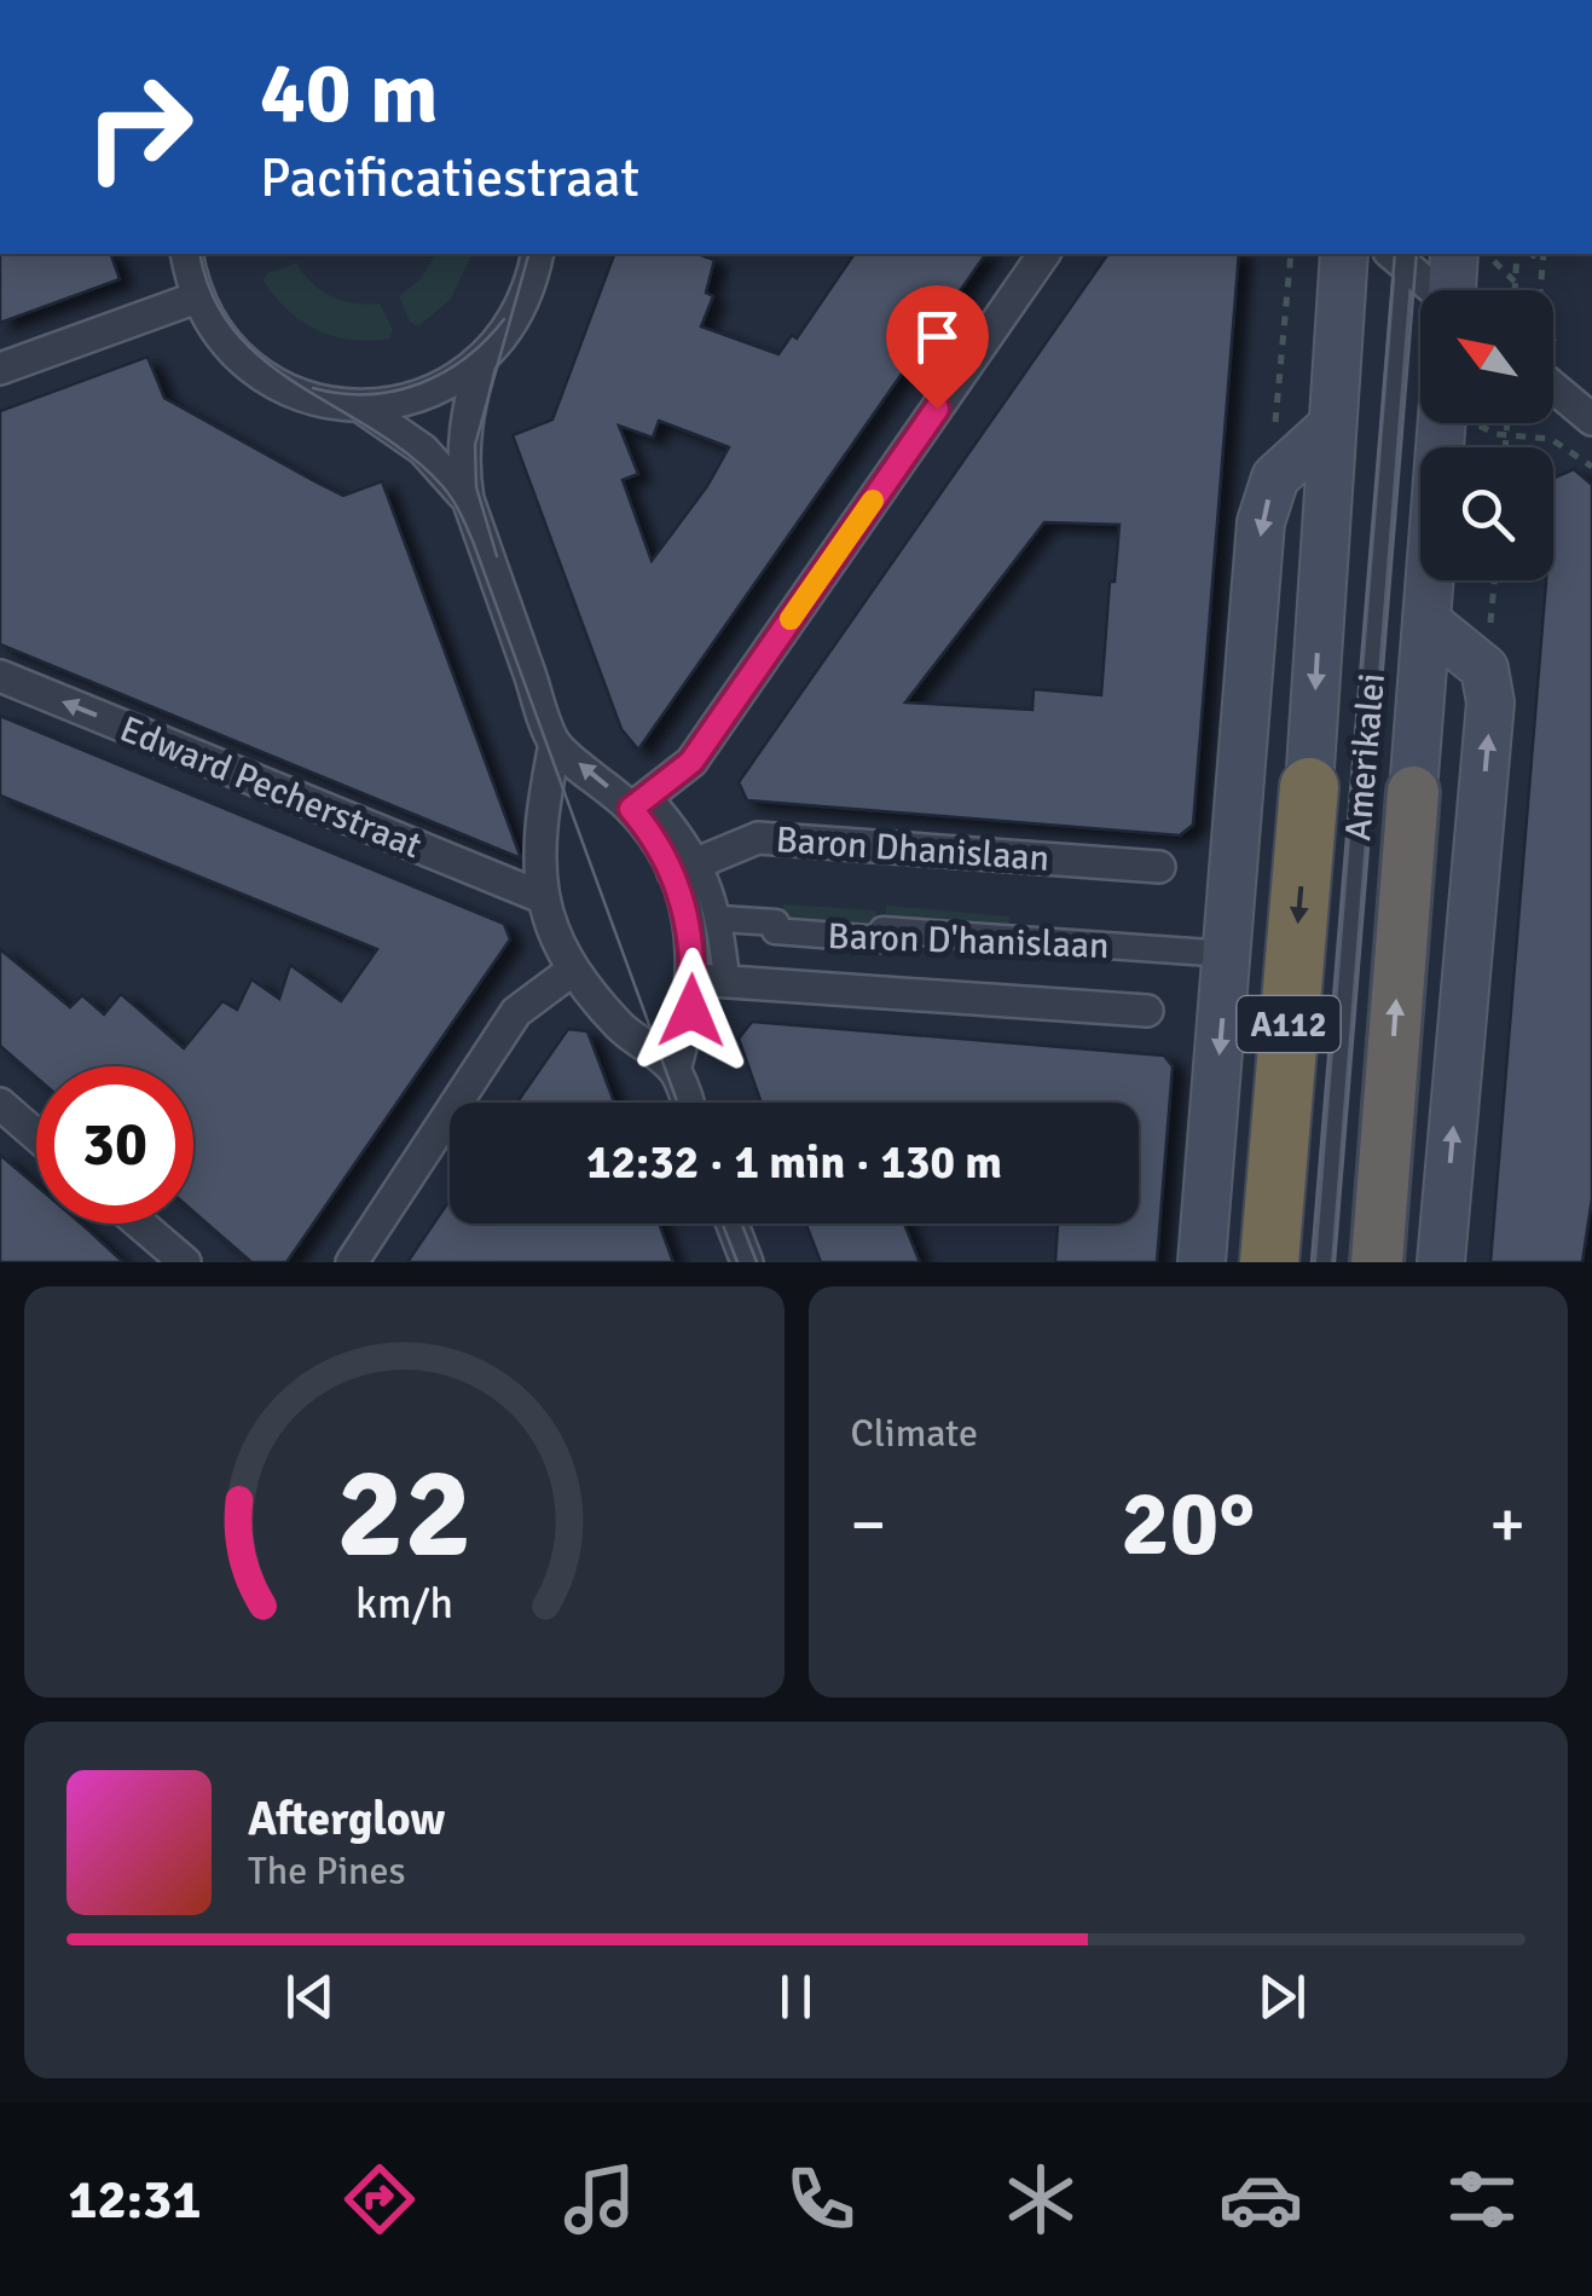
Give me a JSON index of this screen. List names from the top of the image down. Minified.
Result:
{"streets":{"highway":["Amerikalei","A112"],"street":["Edward Pecherstraat","Baron Dhanislaan","Baron D'hanislaan"]},"one_way":["Edward Pecherstraat"],"north":"top left","page":{"turn":["40 m","Pacificatiestraat"],"limit":"30","trip":"12:32 · 1 min · 130 m","tile":"Climate","heat":["−","20°","+"],"song":["Afterglow","The Pines"],"tabs":"12:31","gauge":["22","km/h"]}}
